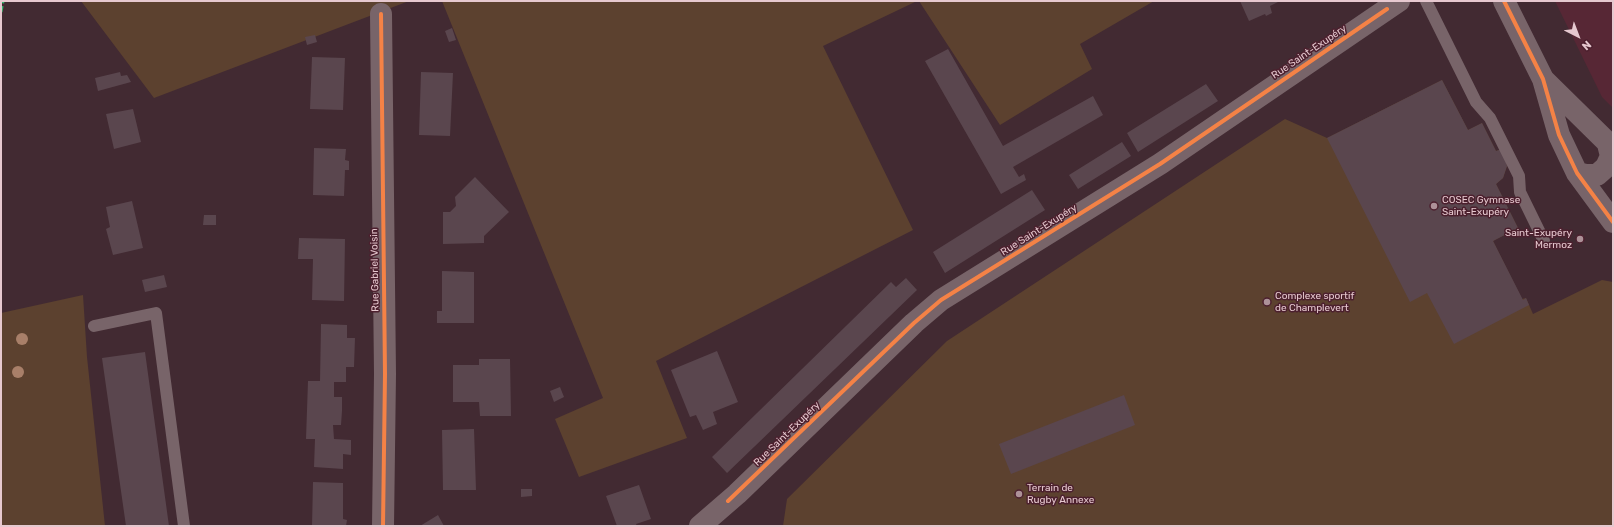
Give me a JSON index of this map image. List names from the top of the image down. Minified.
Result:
{"streets":{"street":["Rue Saint-Exupéry","Rue Gabriel Voisin"]},"places":["COSEC Gymnase Saint-Exupéry","Saint-Exupéry Mermoz","Complexe sportif de Champlevert","Terrain de Rugby Annexe"],"north":"bottom right"}
